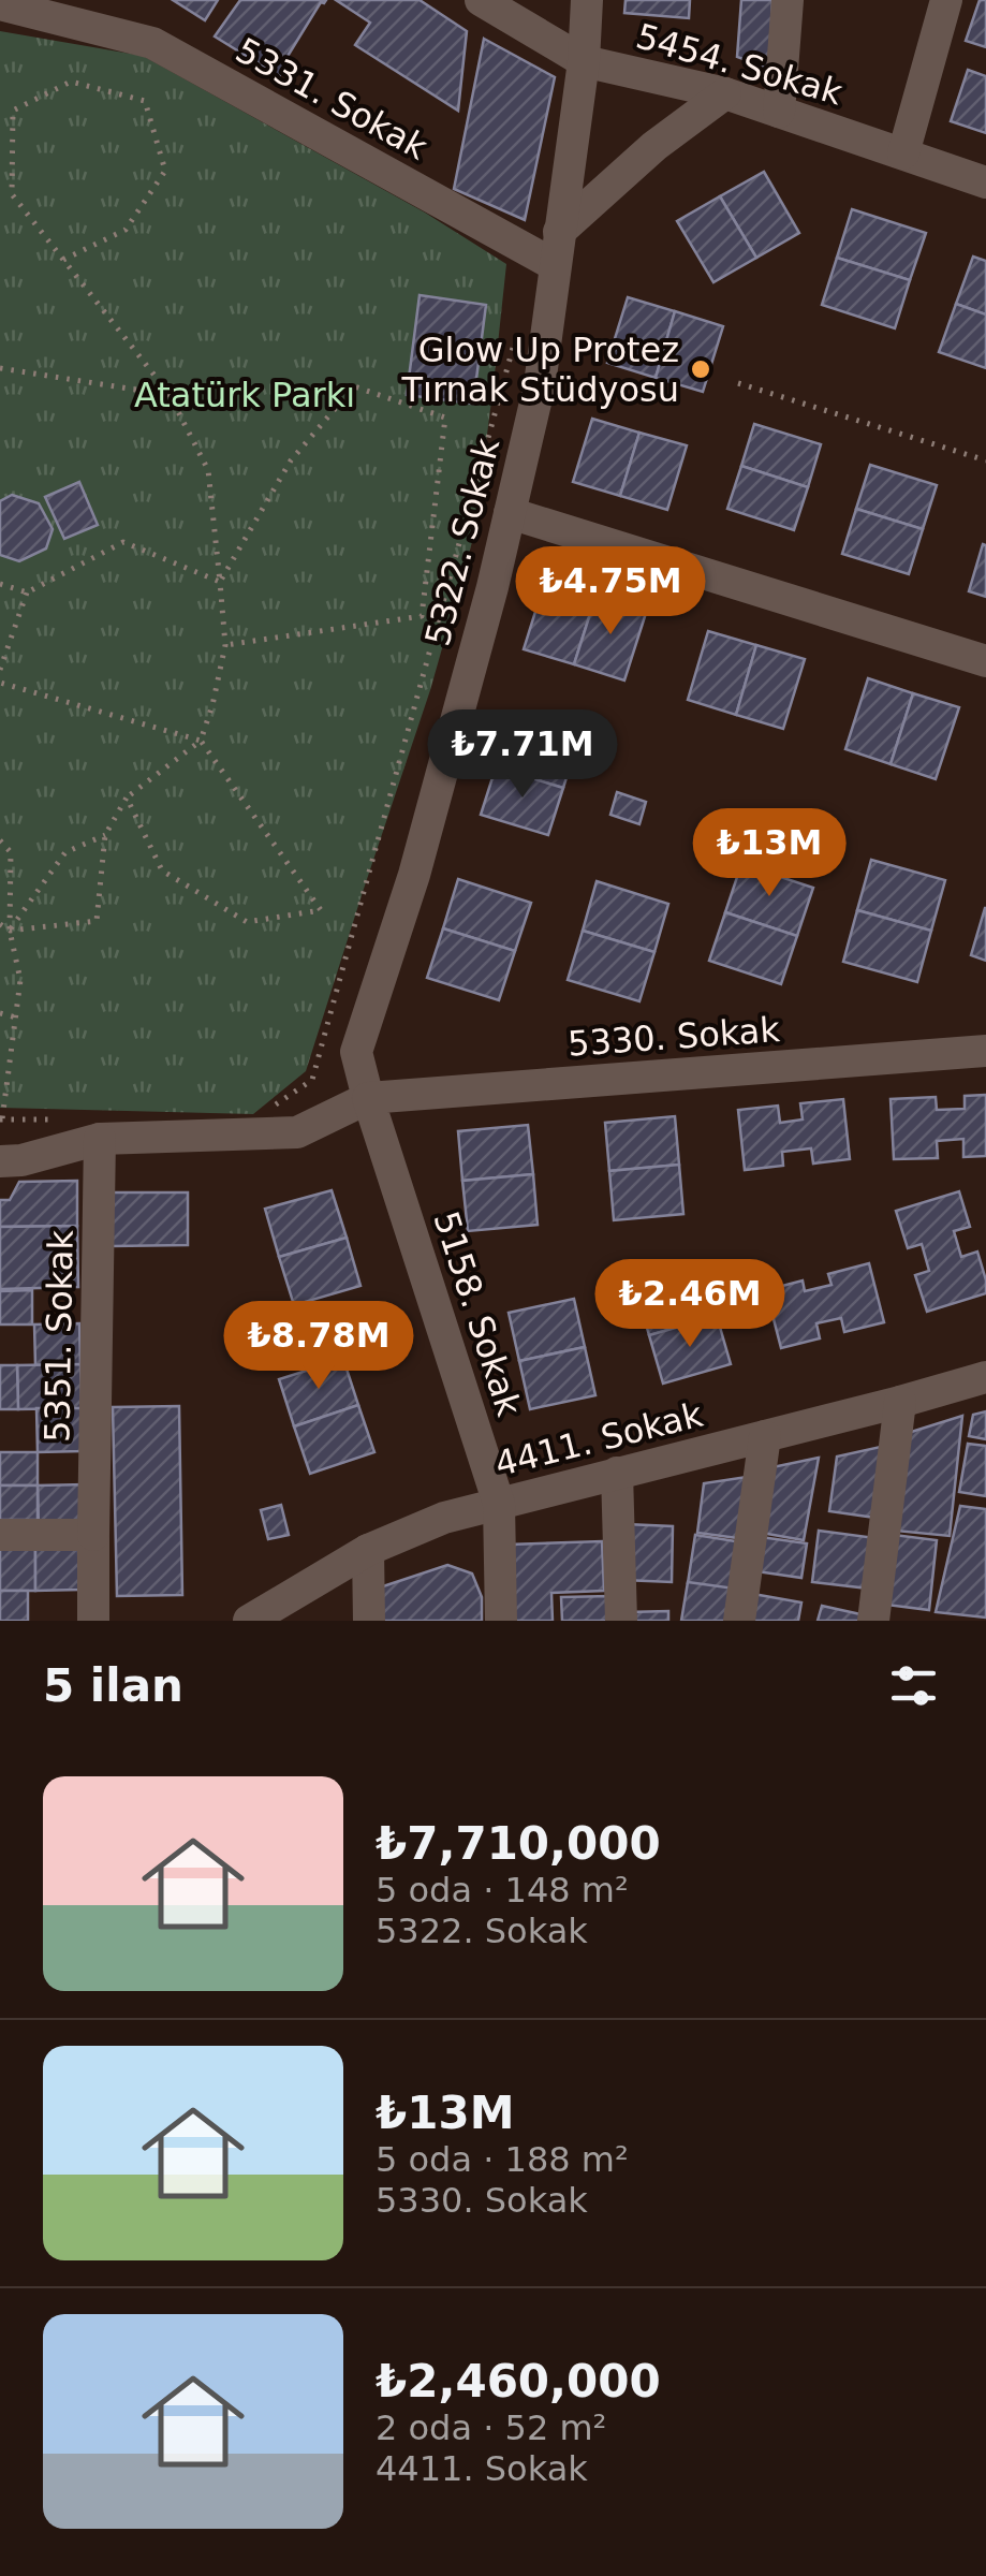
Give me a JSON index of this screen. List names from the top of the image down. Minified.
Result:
{"streets":{"street":["5454. Sokak","5331. Sokak","5322. Sokak","5330. Sokak","5158. Sokak","5351. Sokak","4411. Sokak"]},"crossings":[["5454. Sokak","5322. Sokak"],["5331. Sokak","5322. Sokak"],["5322. Sokak","5330. Sokak"],["5322. Sokak","5158. Sokak"],["5330. Sokak","5158. Sokak"],["5158. Sokak","4411. Sokak"]],"parks":["Atatürk Parkı"],"places":["Glow Up Protez Tırnak Stüdyosu"],"page":{"price":["₺4.75M","₺7.71M","₺13M","₺2.46M","₺8.78M"],"heading":"5 ilan","list":[{"name":"₺7,710,000","note":"5 oda · 148 m² · 5322. Sokak"},{"name":"₺13M","note":"5 oda · 188 m² · 5330. Sokak"},{"name":"₺2,460,000","note":"2 oda · 52 m² · 4411. Sokak"}]}}
